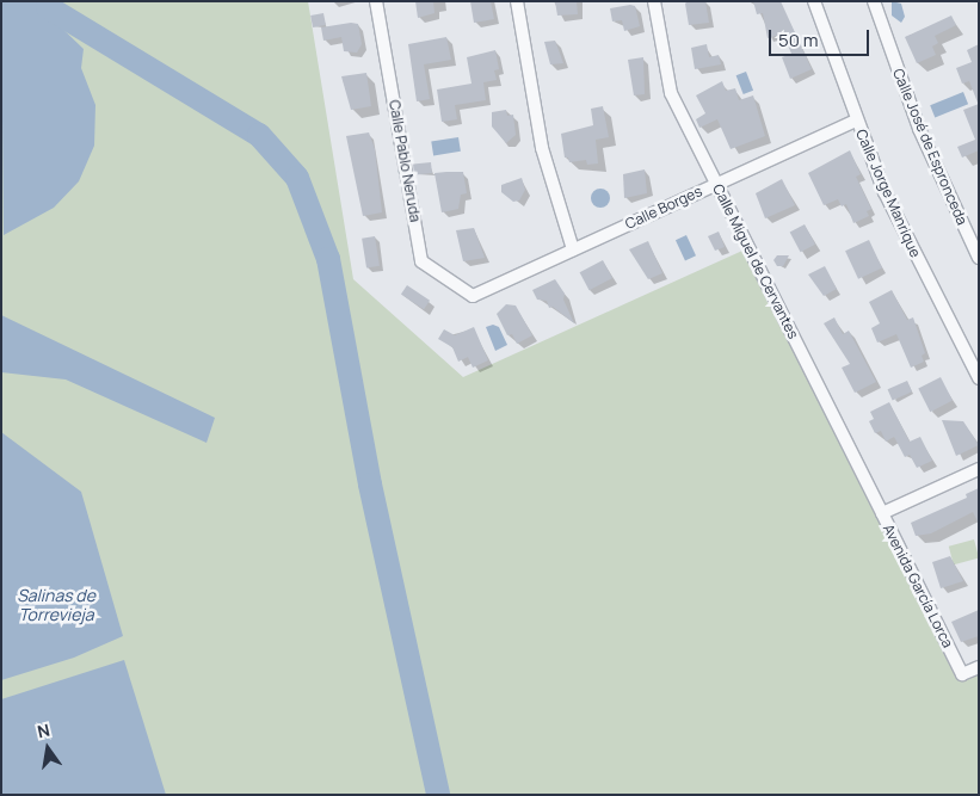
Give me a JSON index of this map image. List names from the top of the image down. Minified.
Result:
{"streets":{"street":["Calle José de Espronceda","Calle Pablo Neruda","Calle Jorge Manrique","Calle Borges","Calle Miguel de Cervantes","Avenida García Lorca"]},"crossings":[["Calle Pablo Neruda","Calle Borges"],["Calle Jorge Manrique","Calle Borges"],["Calle Borges","Calle Miguel de Cervantes"],["Calle Miguel de Cervantes","Avenida García Lorca"]],"water":["Salinas de Torrevieja"],"scale_bar":"50 m","north":"top"}
